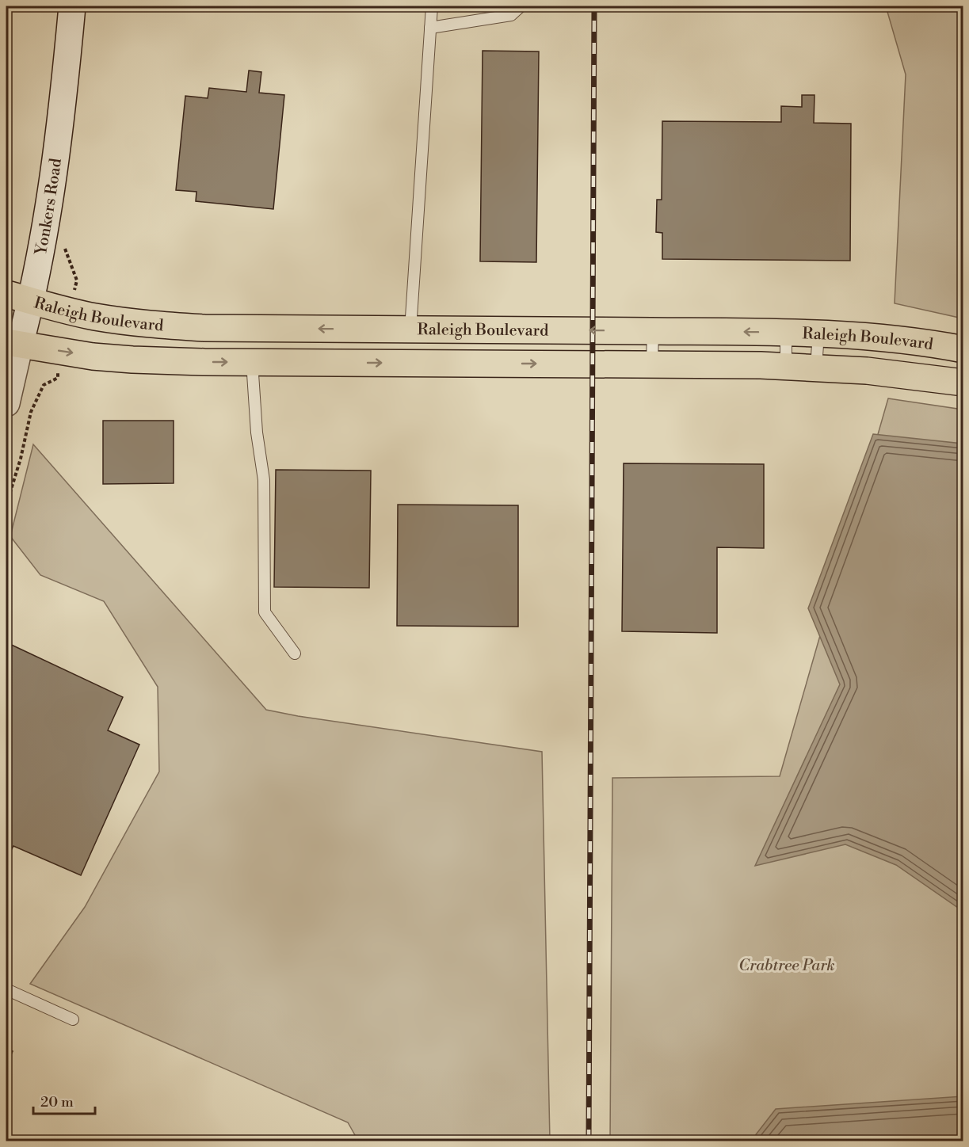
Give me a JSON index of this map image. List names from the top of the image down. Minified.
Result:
{"streets":{"main road":["Yonkers Road","Raleigh Boulevard"]},"crossings":[["Yonkers Road","Raleigh Boulevard"]],"parks":["Crabtree Park"],"scale_bar":"20 m"}
